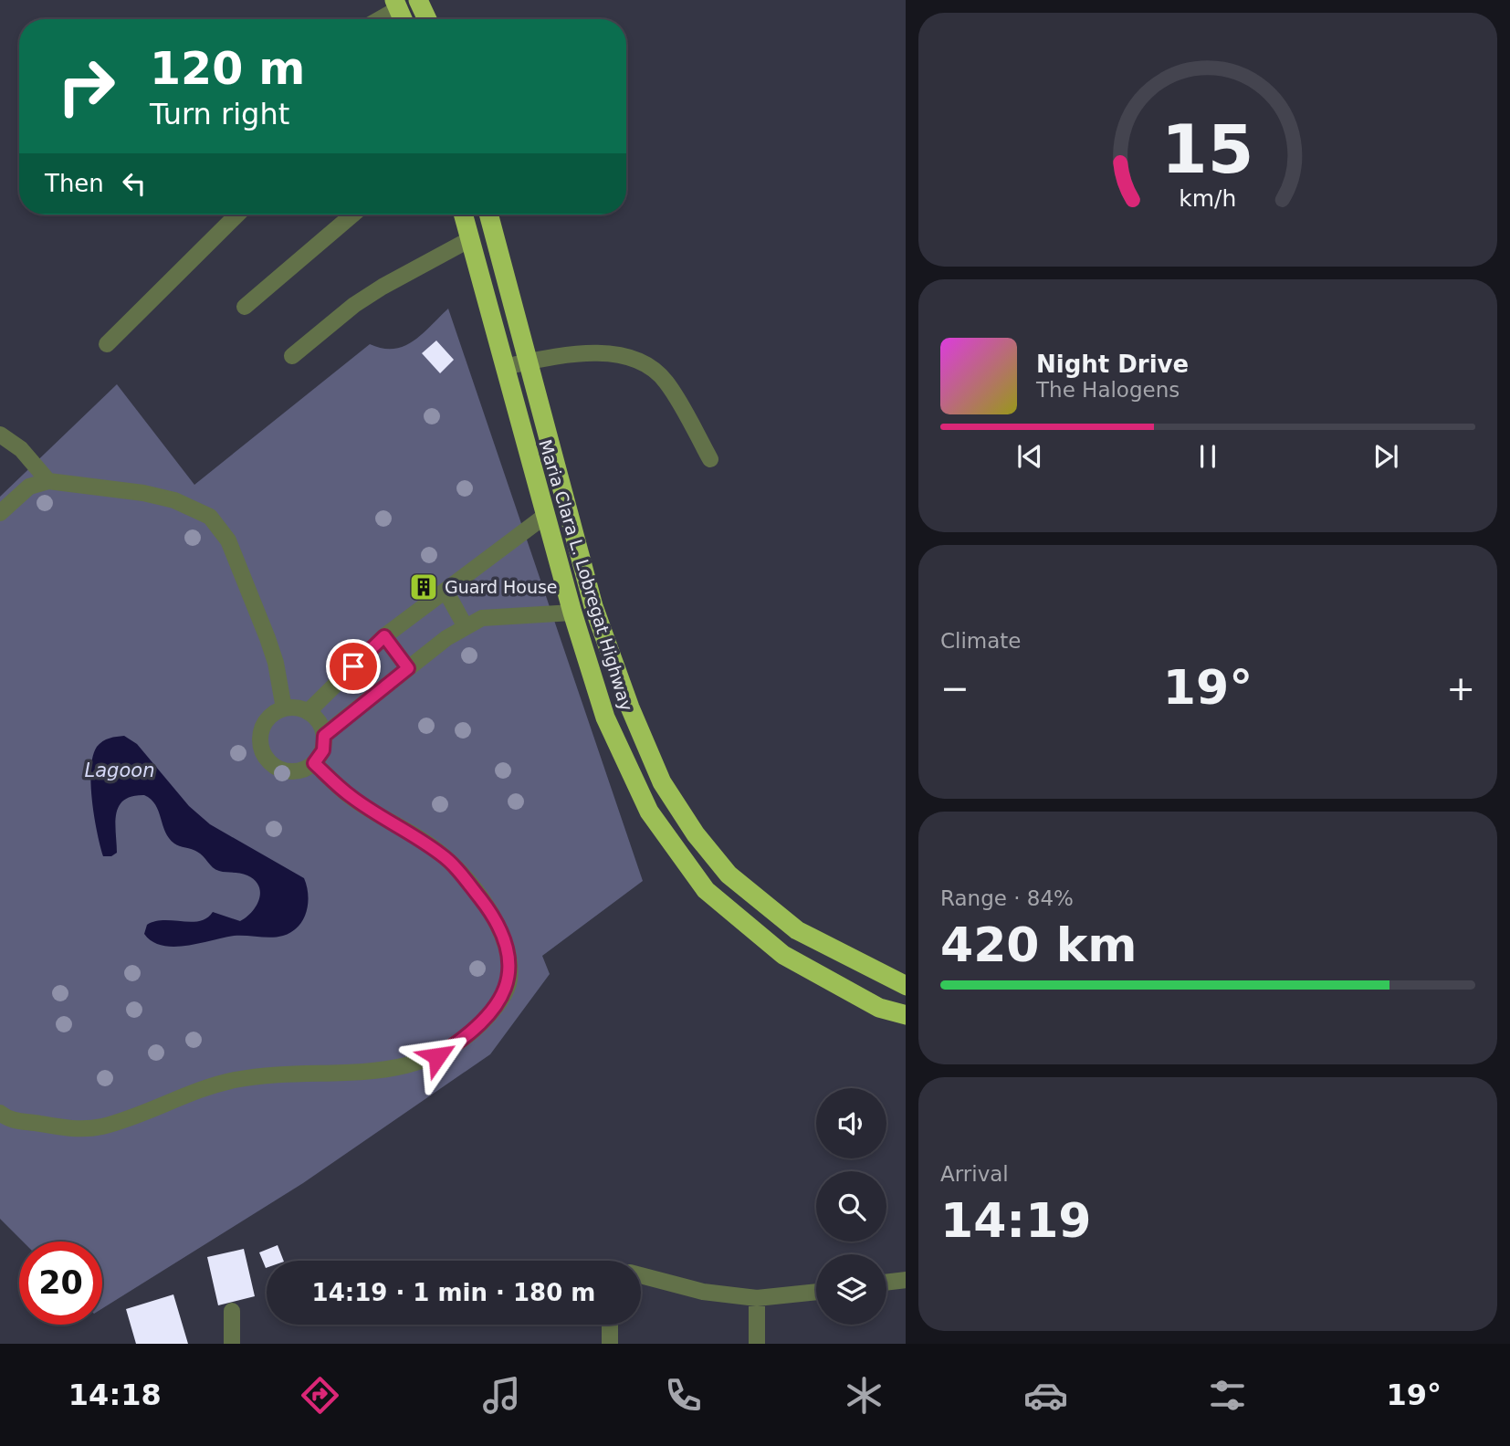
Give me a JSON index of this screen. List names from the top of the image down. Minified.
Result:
{"streets":{"highway":["Maria Clara L. Lobregat Highway"]},"water":["Lagoon"],"places":{"building":["Guard House"]},"page":{"turn":["120 m","Turn right"],"then":"Then","song":["Night Drive","The Halogens"],"tile":["Climate",["Range · 84%","420 km"],["Arrival","14:19"]],"heat":["−","19°","+"],"limit":"20","trip":"14:19 · 1 min · 180 m","tabs":["14:18","19°"],"gauge":["15","km/h"]}}
